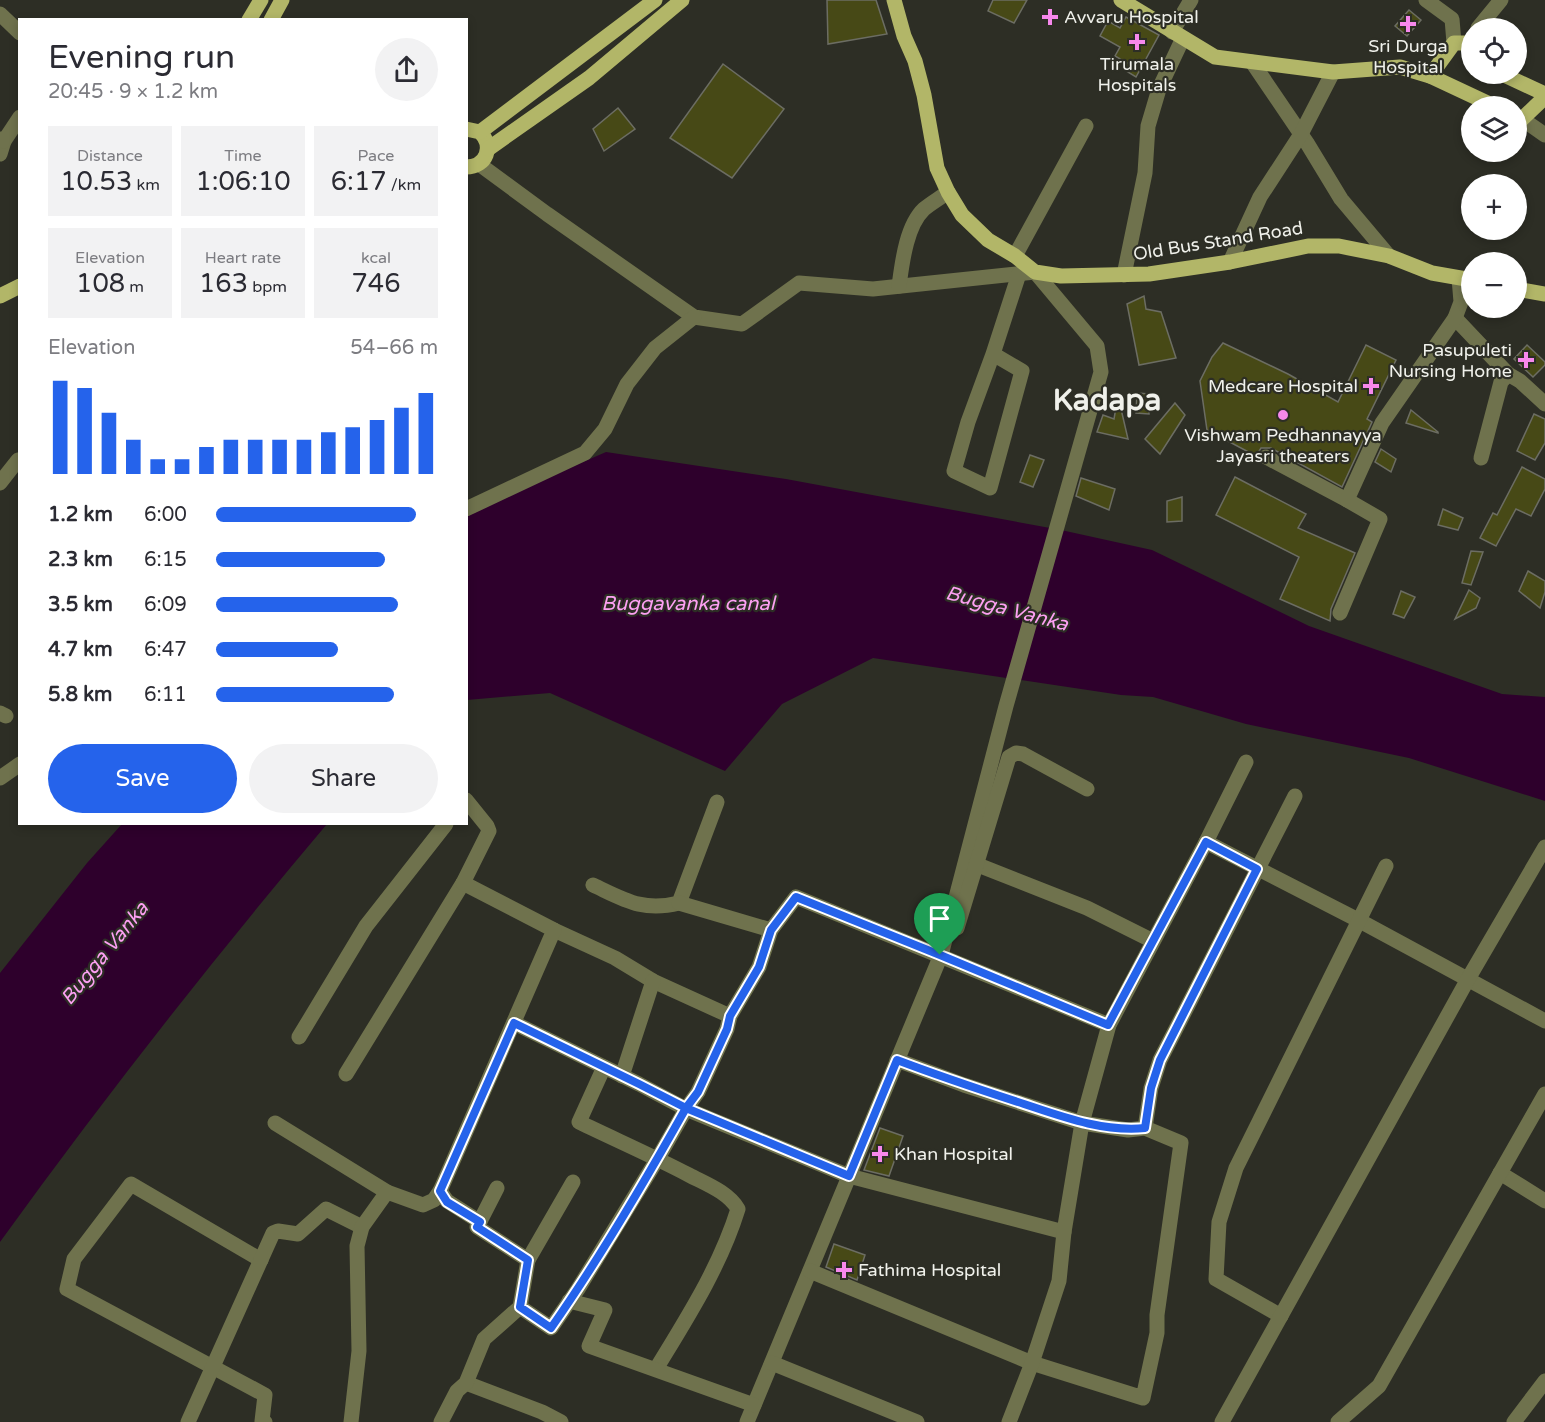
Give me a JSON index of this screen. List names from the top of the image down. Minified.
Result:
{"streets":{"main road":["Old Bus Stand Road"]},"districts":["Kadapa"],"water":["Buggavanka canal","Bugga Vanka"],"places":{"health":["Avvaru Hospital","Sri Durga Hospital","Tirumala Hospitals","Pasupuleti Nursing Home","Medcare Hospital","Khan Hospital","Fathima Hospital"],"other":["Vishwam Pedhannayya Jayasri theaters"]},"page":{"map_buttons":["+","−"],"heading":["Evening run","20:45 · 9 × 1.2 km"],"stats":[["Distance","10.53 km"],["Time","1:06:10"],["Pace","6:17 /km"],["Elevation","108 m"],["Heart rate","163 bpm"],["kcal","746"]],"chart":["Elevation","54–66 m"],"list":[{"name":"1.2 km","note":"6:00"},{"name":"2.3 km","note":"6:15"},{"name":"3.5 km","note":"6:09"},{"name":"4.7 km","note":"6:47"},{"name":"5.8 km","note":"6:11"}],"buttons":["Save","Share"]}}
